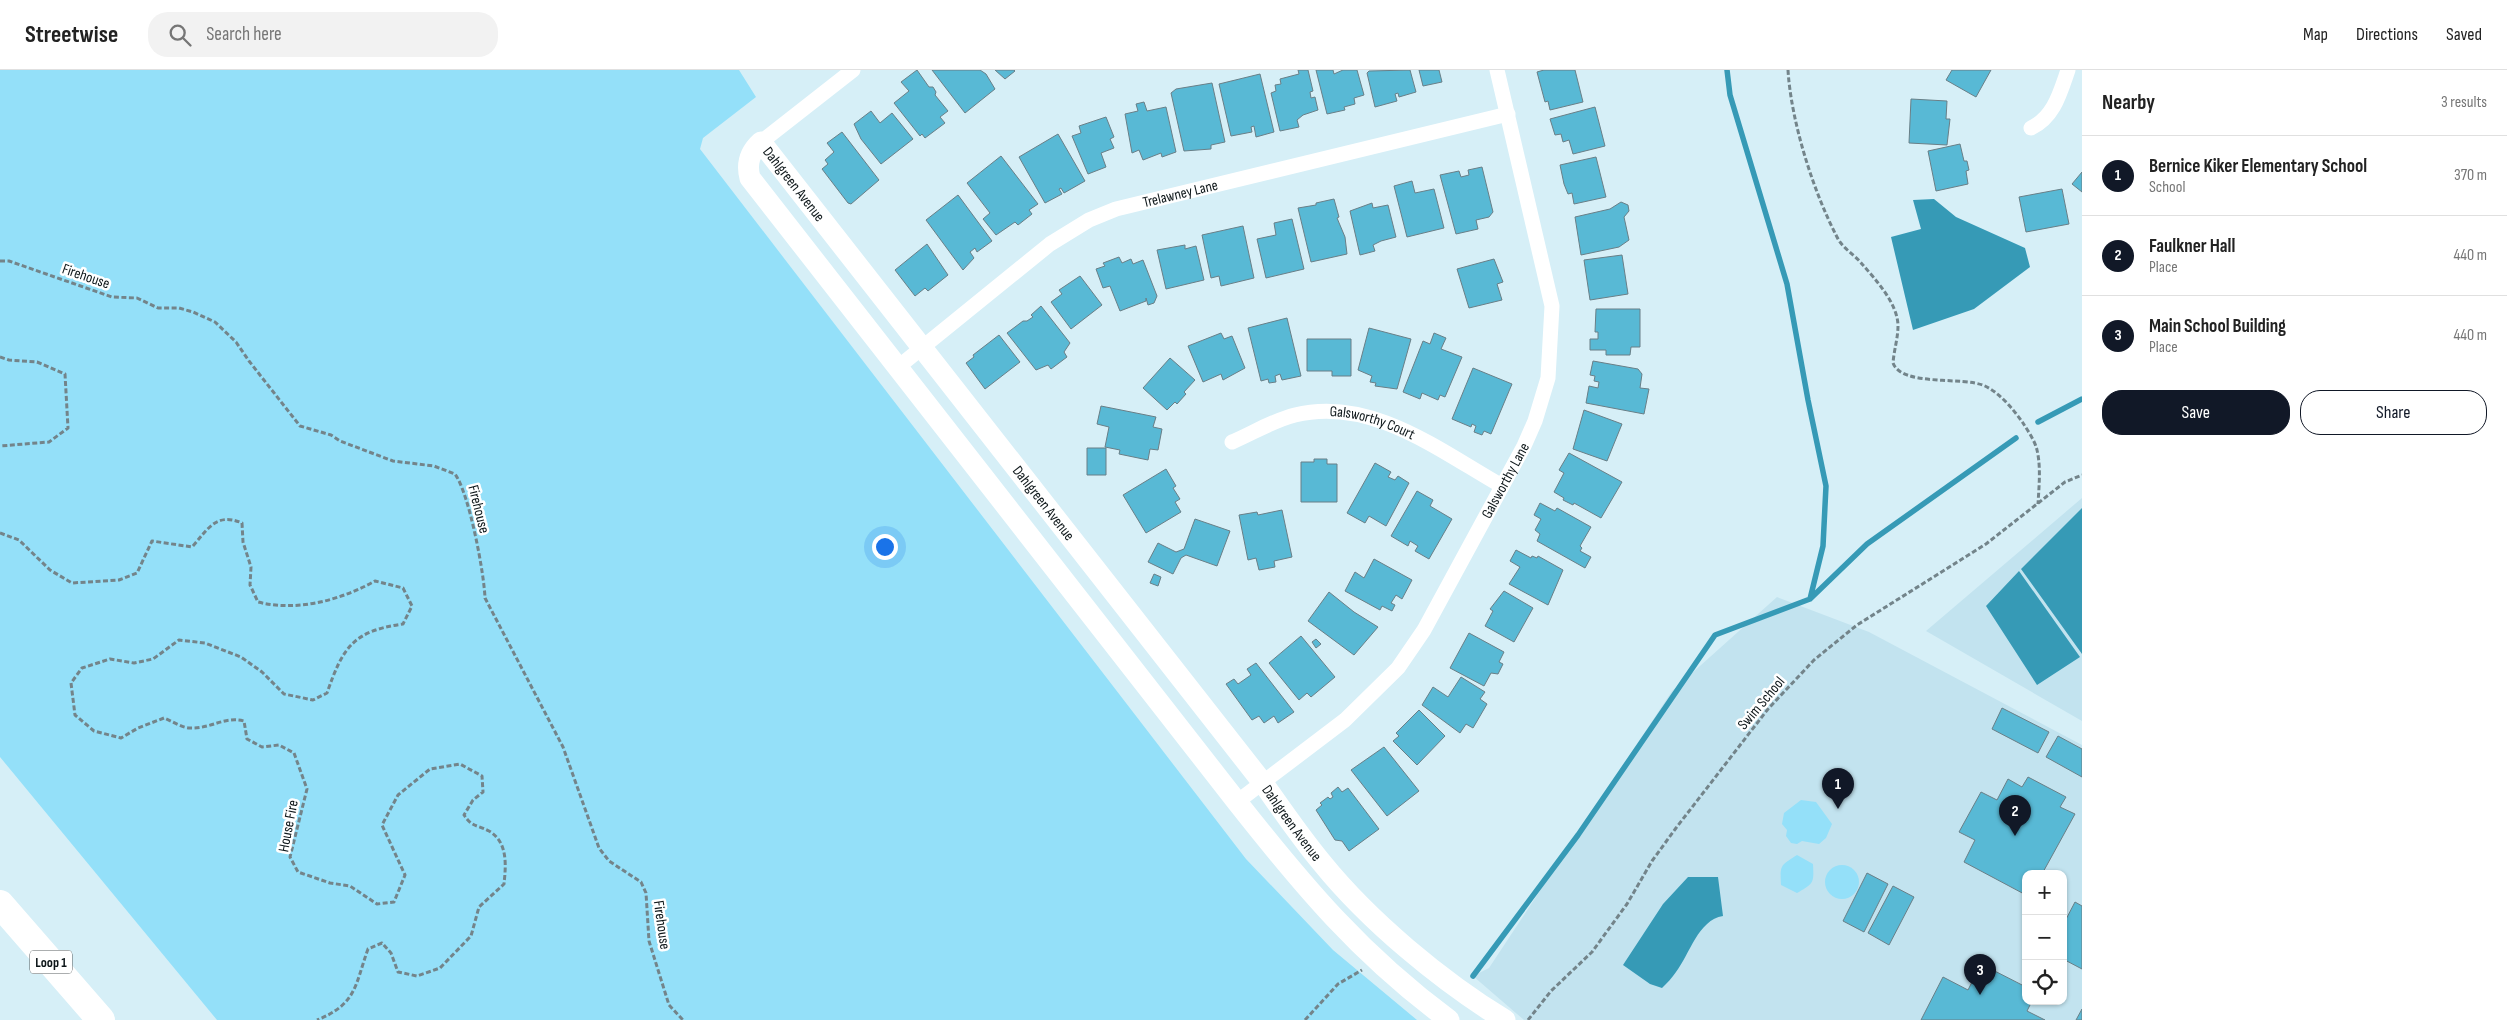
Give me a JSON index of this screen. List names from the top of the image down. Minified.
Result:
{"streets":{"highway":["Loop 1"],"street":["Dahlgreen Avenue","Trelawney Lane","Galsworthy Court","Galsworthy Lane"],"path":["Firehouse","Swim School","House Fire"]},"crossings":[["Dahlgreen Avenue","Trelawney Lane"],["Dahlgreen Avenue","Galsworthy Lane"],["Trelawney Lane","Galsworthy Lane"],["Galsworthy Court","Galsworthy Lane"]],"page":{"header":"Streetwise","search":"Search here","nav":["Map","Directions","Saved"],"heading":["Nearby","3 results"],"list":[{"mark":"1","name":"Bernice Kiker Elementary School","note":"School","value":"370 m"},{"mark":"2","name":"Faulkner Hall","note":"Place","value":"440 m"},{"mark":"3","name":"Main School Building","note":"Place","value":"440 m"}],"buttons":["Save","Share"],"pins":["1","2","3"],"map_buttons":["+","−"]}}
